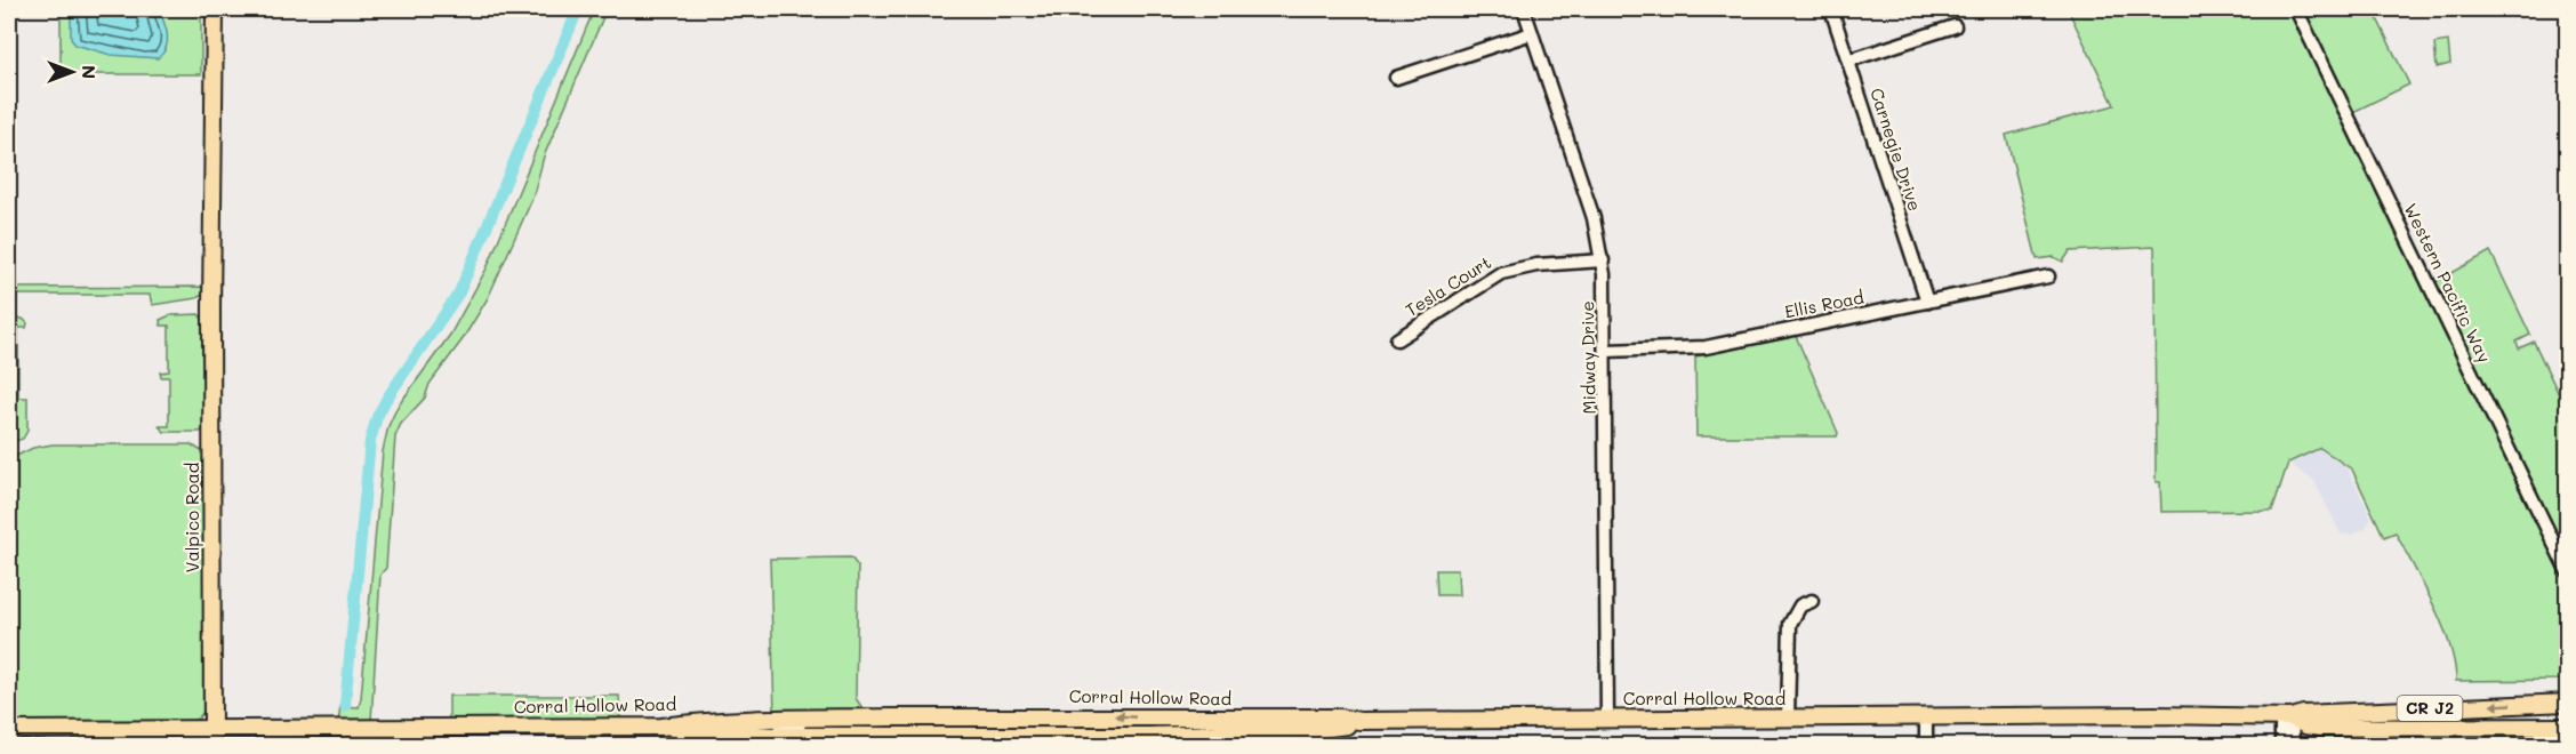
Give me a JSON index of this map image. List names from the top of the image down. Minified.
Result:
{"streets":{"main road":["Valpico Road","Corral Hollow Road","CR J2"],"street":["Carnegie Drive","Western Pacific Way","Tesla Court","Ellis Road","Midway Drive"]},"crossings":[["Carnegie Drive","Ellis Road"],["Tesla Court","Midway Drive"],["Ellis Road","Midway Drive"],["Midway Drive","Corral Hollow Road"],["Valpico Road","Corral Hollow Road"]],"north":"right"}
